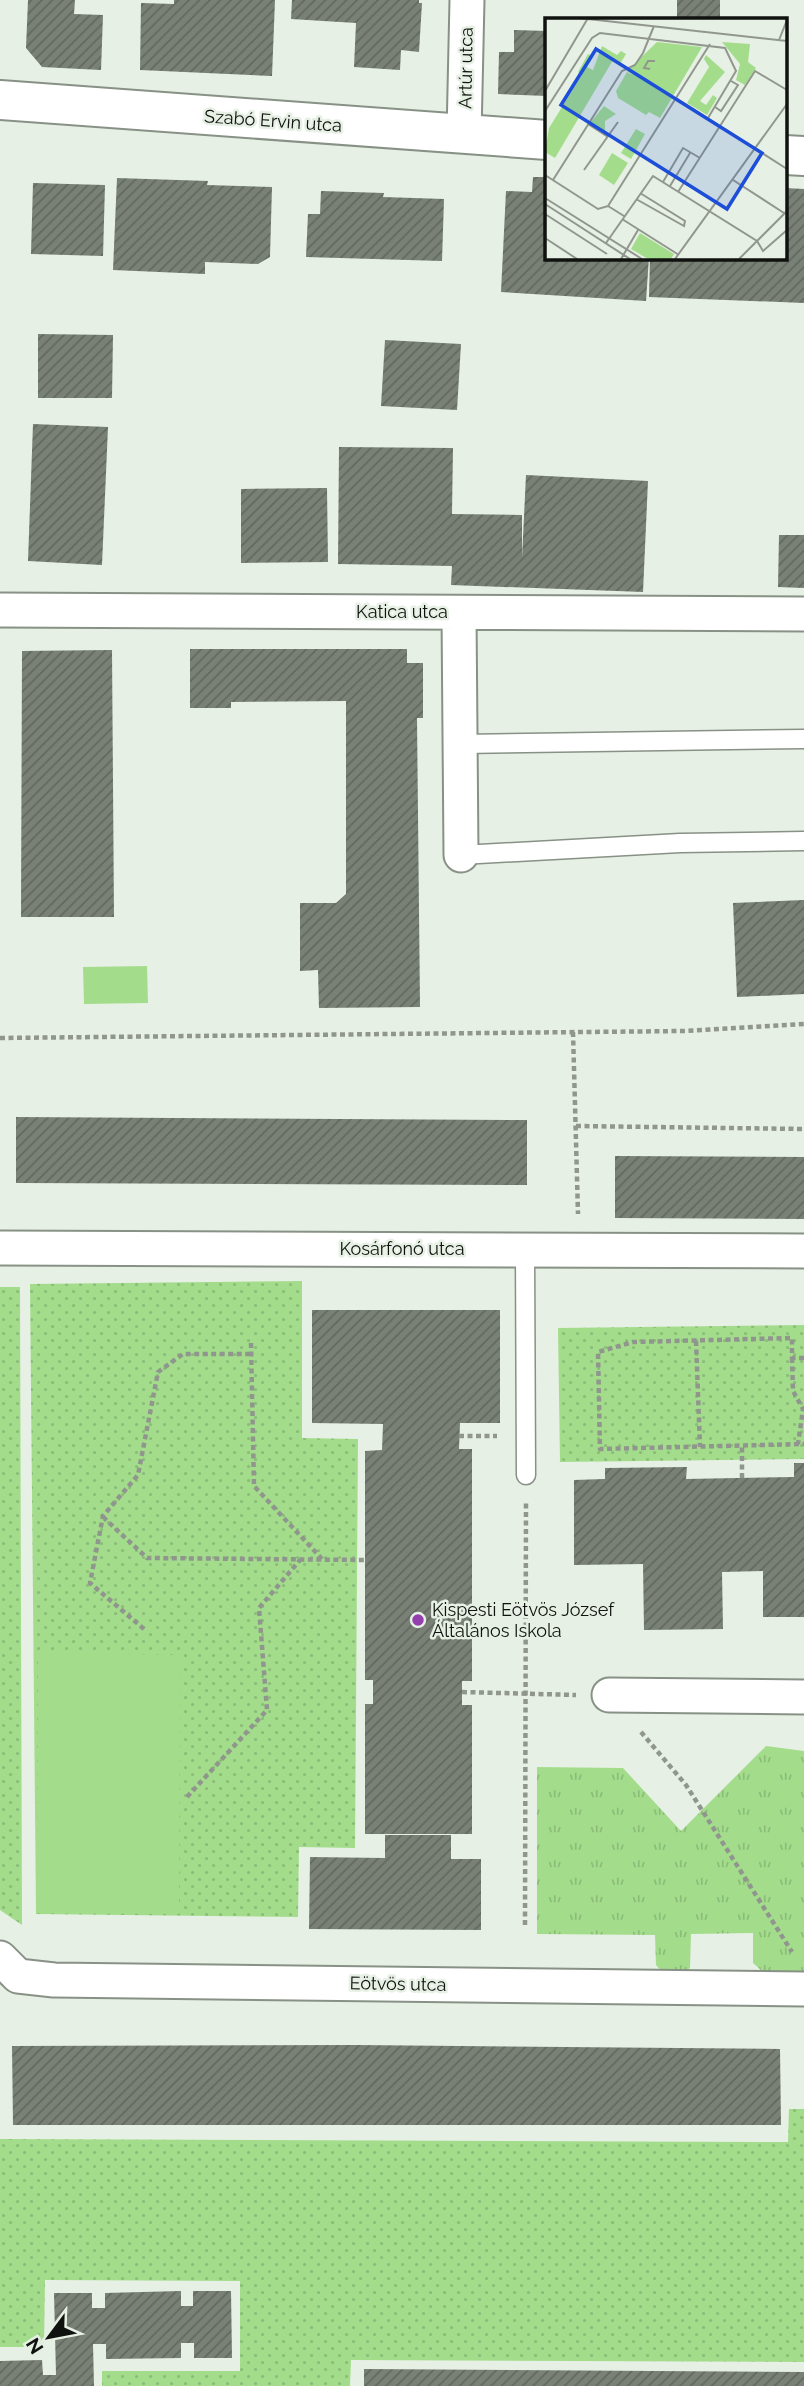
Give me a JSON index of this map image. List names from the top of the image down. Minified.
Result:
{"streets":{"main road":["Szabó Ervin utca"],"street":["Artúr utca","Katica utca","Kosárfonó utca","Eötvös utca"]},"crossings":[["Artúr utca","Szabó Ervin utca"]],"places":["Kispesti Eötvös József Általános Iskola"],"north":"bottom left"}
